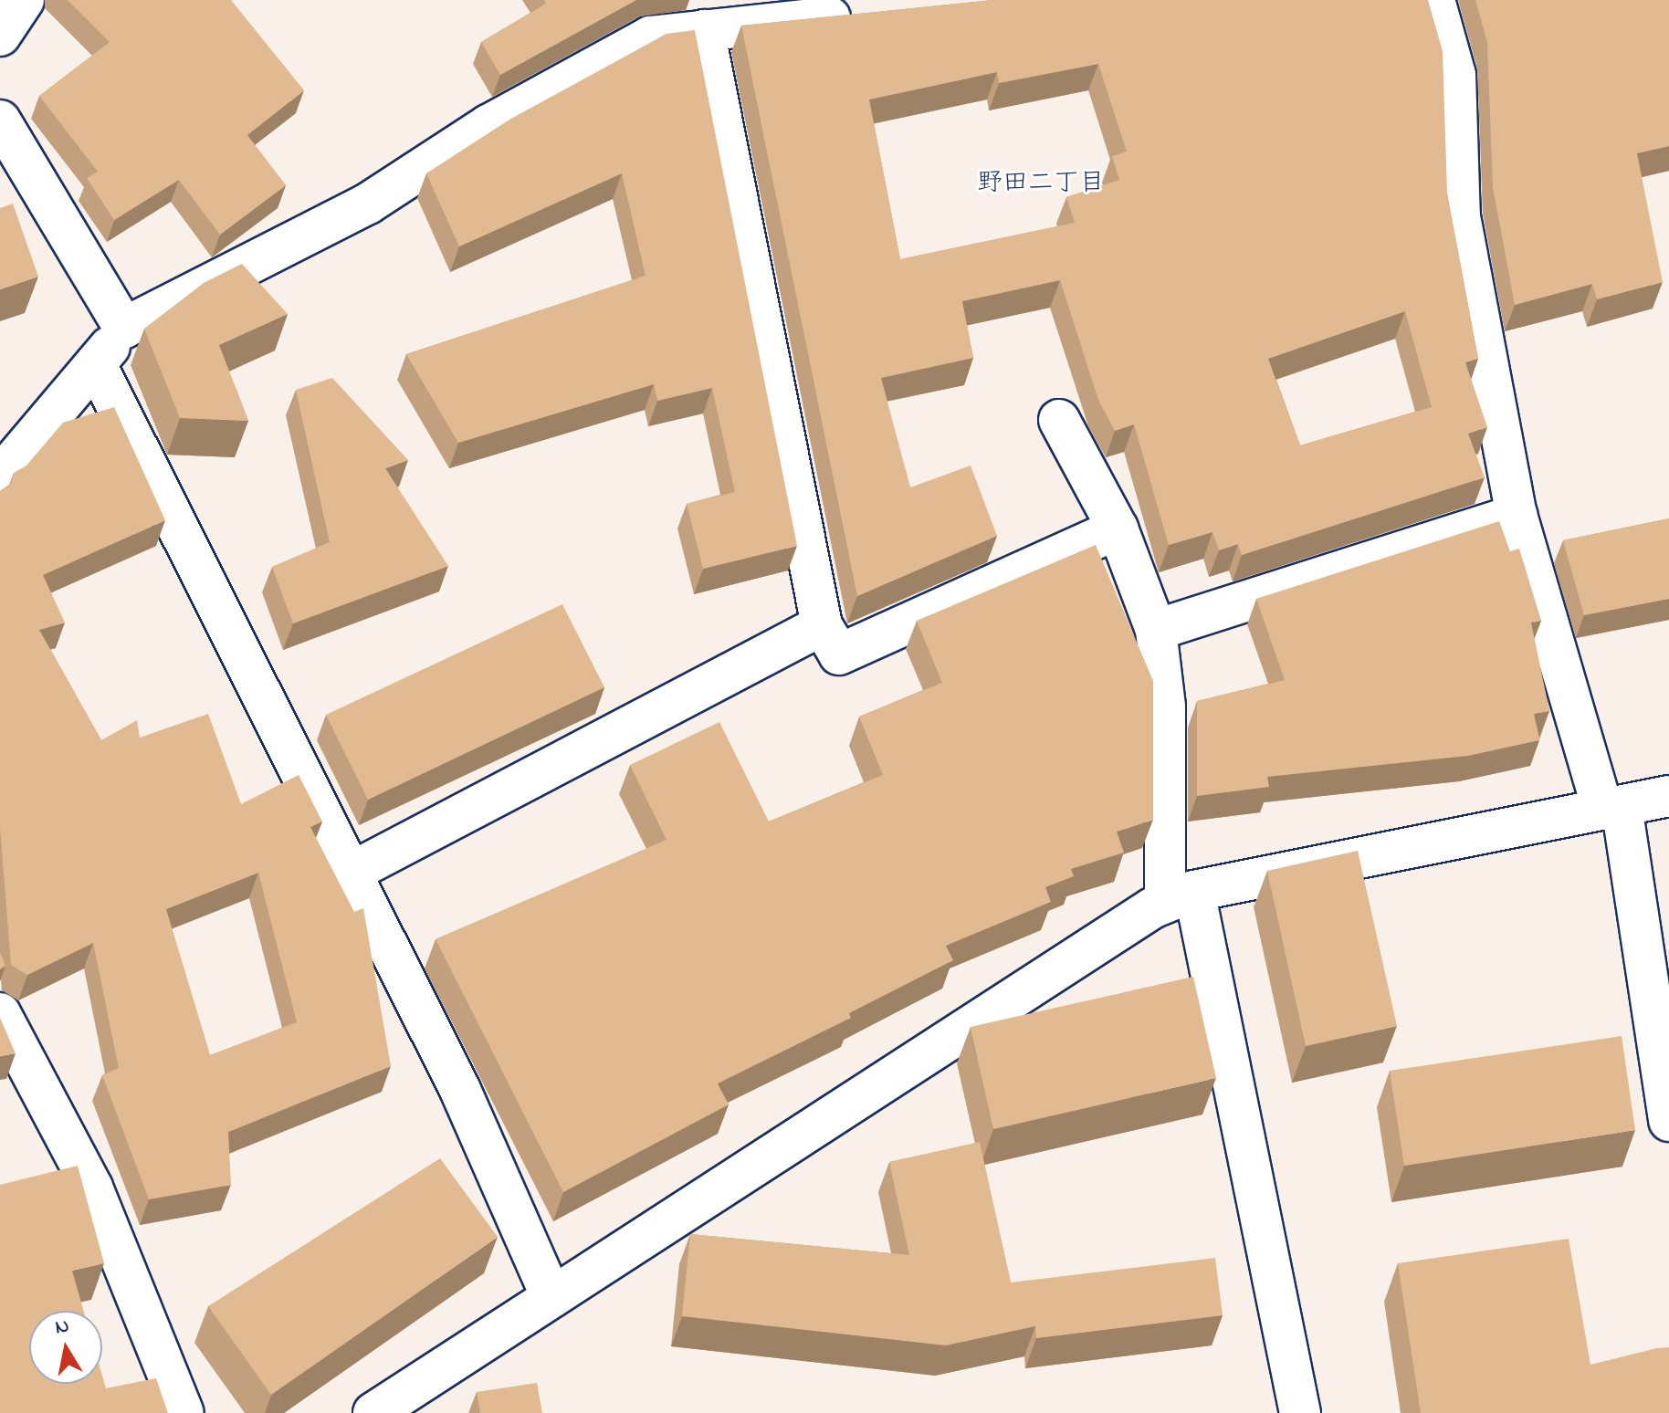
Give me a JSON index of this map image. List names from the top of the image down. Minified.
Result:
{"districts":["野田二丁目"],"north":"top"}
